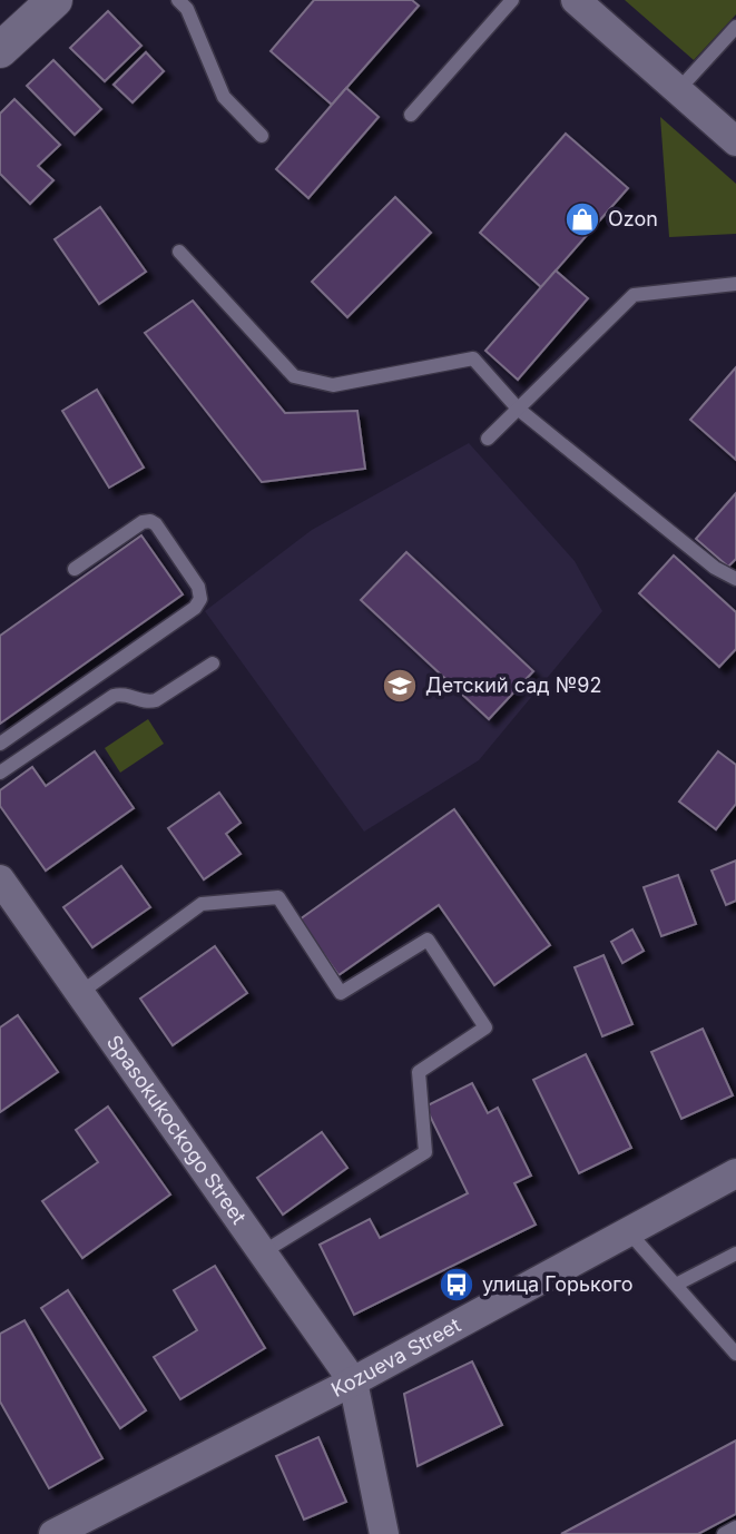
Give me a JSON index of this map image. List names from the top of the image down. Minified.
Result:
{"streets":{"street":["Spasokukoсkogo Street","Kozueva Street"]},"crossings":[["Spasokukoсkogo Street","Kozueva Street"]],"places":{"shop":["Ozon"],"school or university":["Детский сад №92"],"bus stop":["улица Горького"]}}
